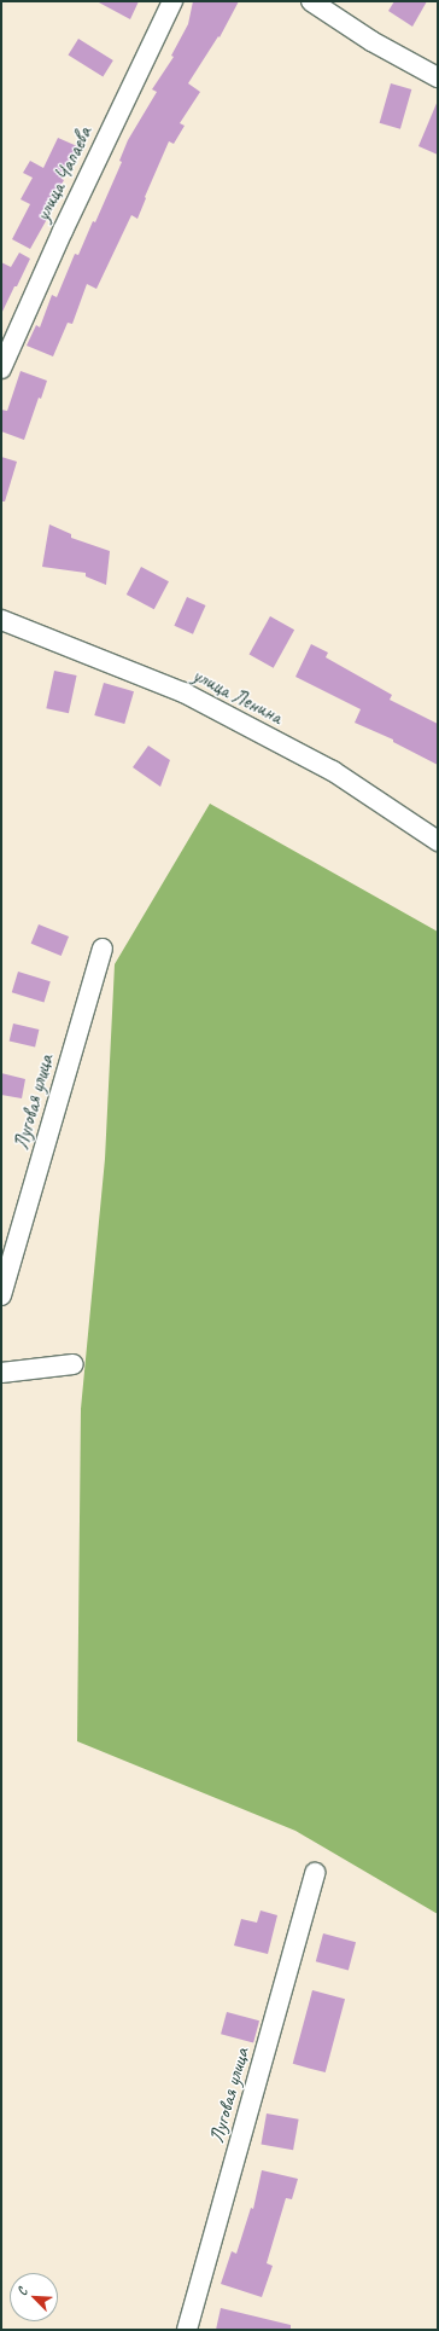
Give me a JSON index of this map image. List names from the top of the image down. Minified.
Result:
{"streets":{"street":["улица Чапаева","улица Ленина","Луговая улица"]},"north":"top left"}
